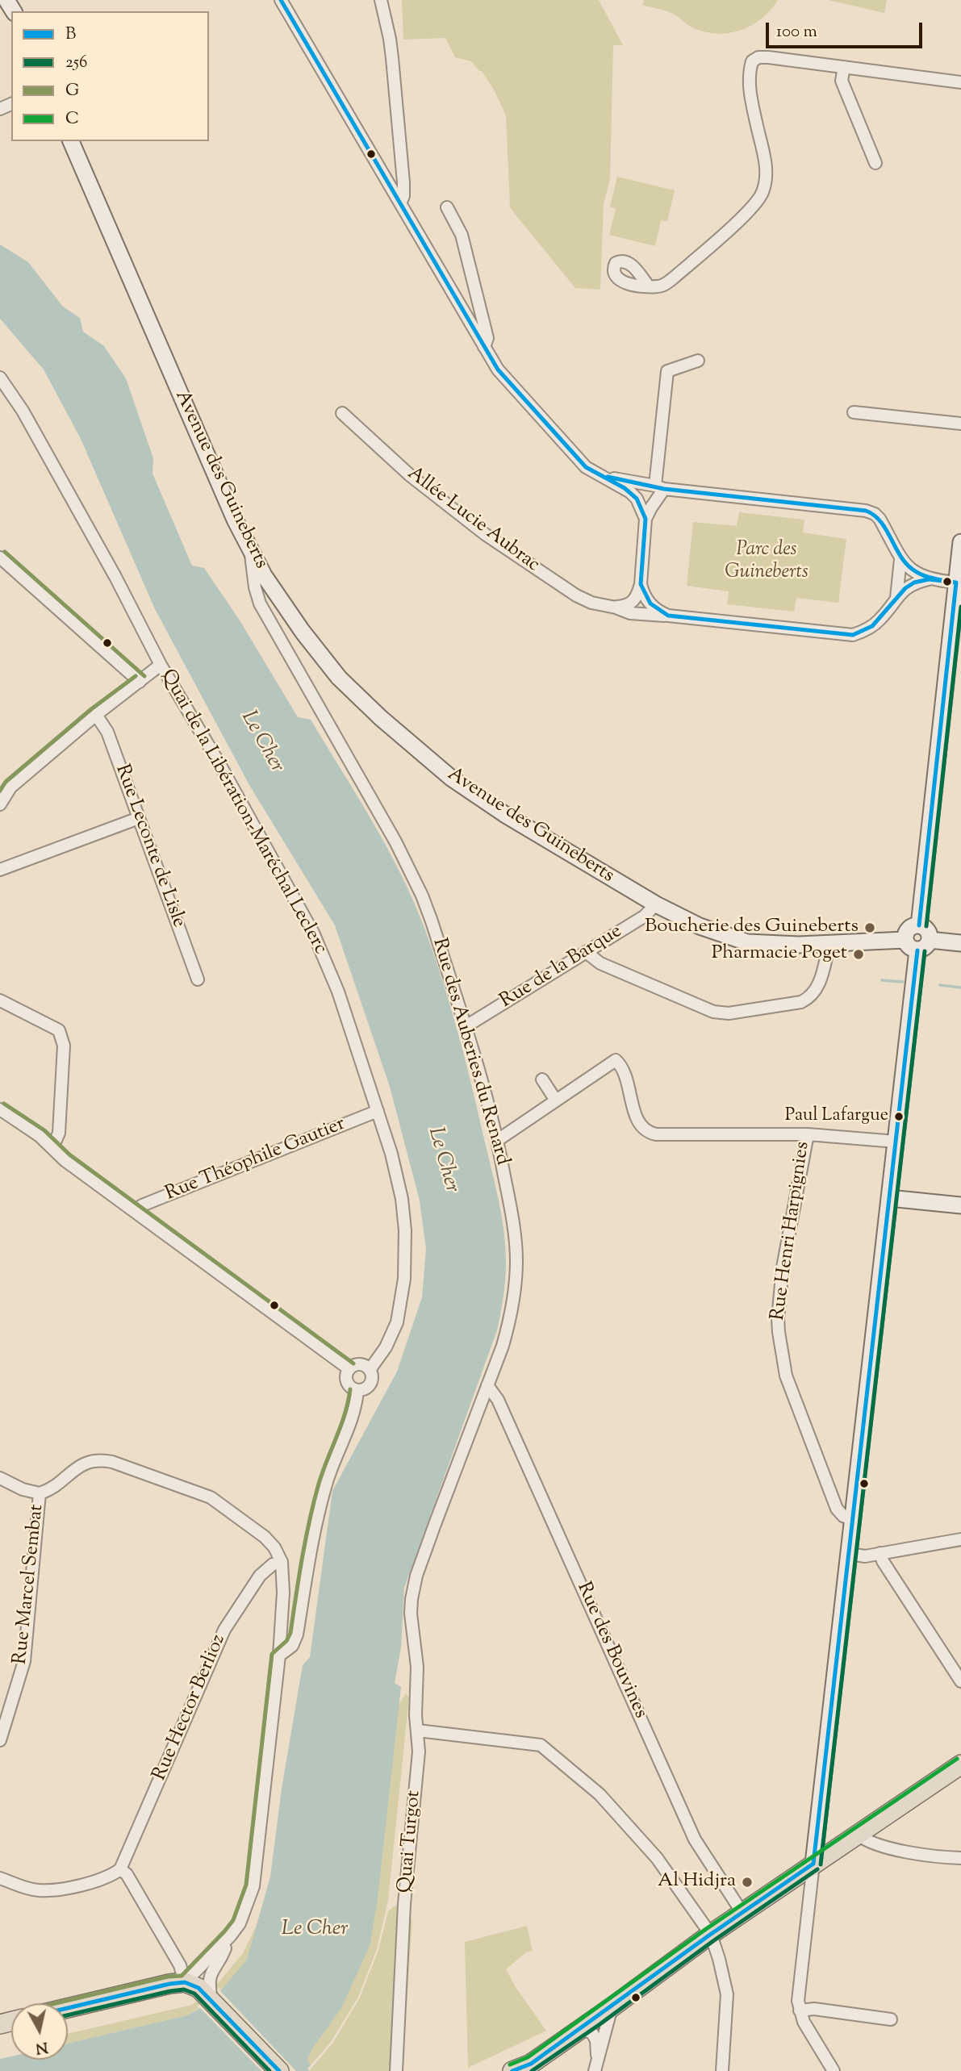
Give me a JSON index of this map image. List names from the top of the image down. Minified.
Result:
{"streets":{"main road":["Avenue des Guineberts"],"street":["Allée Lucie Aubrac","Quai de la Libération-Maréchal Leclerc","Rue Leconte de Lisle","Rue de la Barque","Rue des Auberies du Renard","Rue Théophile Gautier","Rue Henri Harpignies","Rue Marcel Sembat","Rue des Bouvines","Rue Hector Berlioz","Quai Turgot"]},"crossings":[["Avenue des Guineberts","Rue de la Barque"],["Avenue des Guineberts","Rue des Auberies du Renard"],["Quai de la Libération-Maréchal Leclerc","Rue Théophile Gautier"],["Rue de la Barque","Rue des Auberies du Renard"],["Rue des Auberies du Renard","Rue Henri Harpignies"],["Rue des Auberies du Renard","Rue des Bouvines"],["Rue des Auberies du Renard","Quai Turgot"]],"water":["Le Cher"],"parks":["Parc des Guineberts"],"places":["Boucherie des Guineberts","Pharmacie Poget","Paul Lafargue","Al Hidjra"],"lines":["transit line B","transit line G","transit line 256","transit line C"],"legend":["B","256","G","C"],"scale_bar":"100 m","north":"bottom"}
